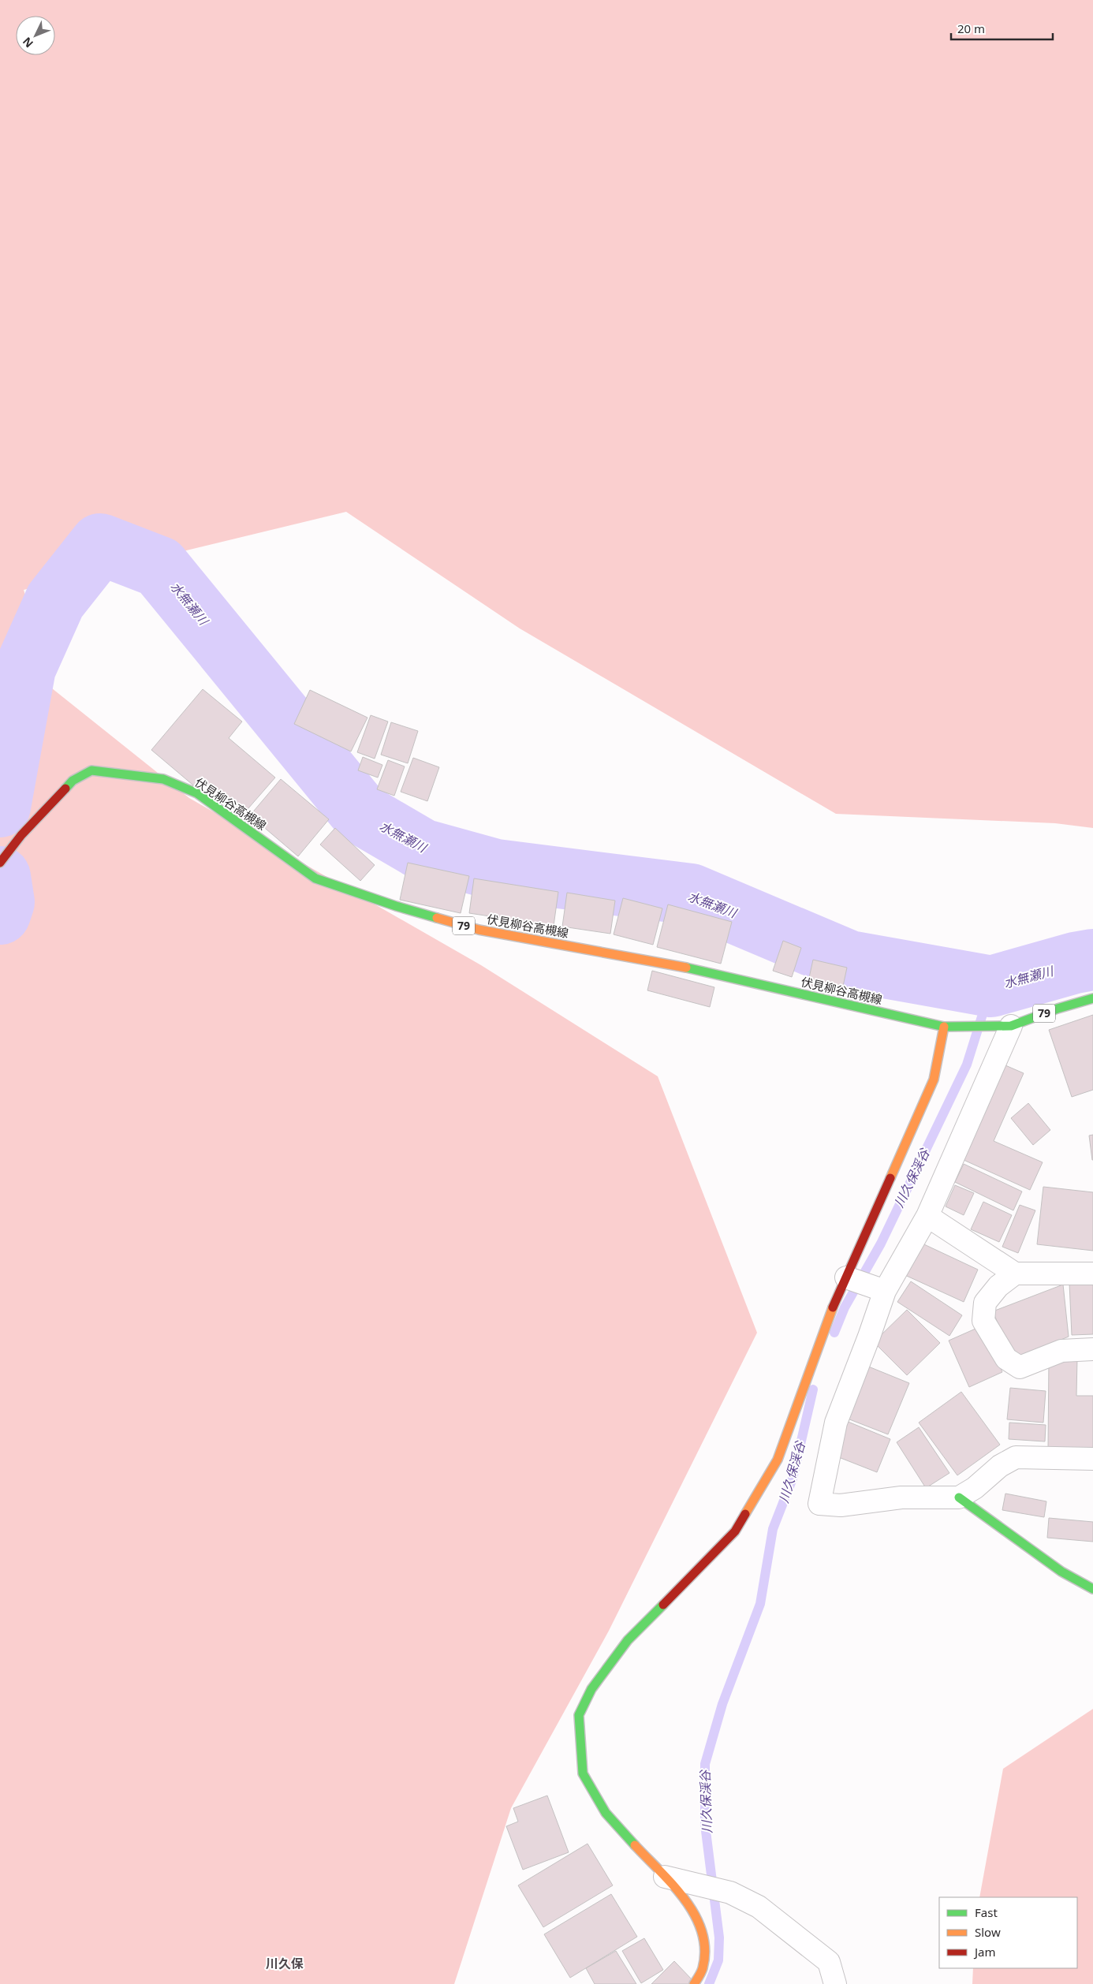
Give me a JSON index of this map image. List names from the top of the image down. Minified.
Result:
{"streets":{"street":["伏見柳谷高槻線","79"]},"districts":["川久保"],"water":["水無瀬川","川久保渓谷"],"legend":["Fast","Slow","Jam"],"scale_bar":"20 m","north":"bottom left"}
